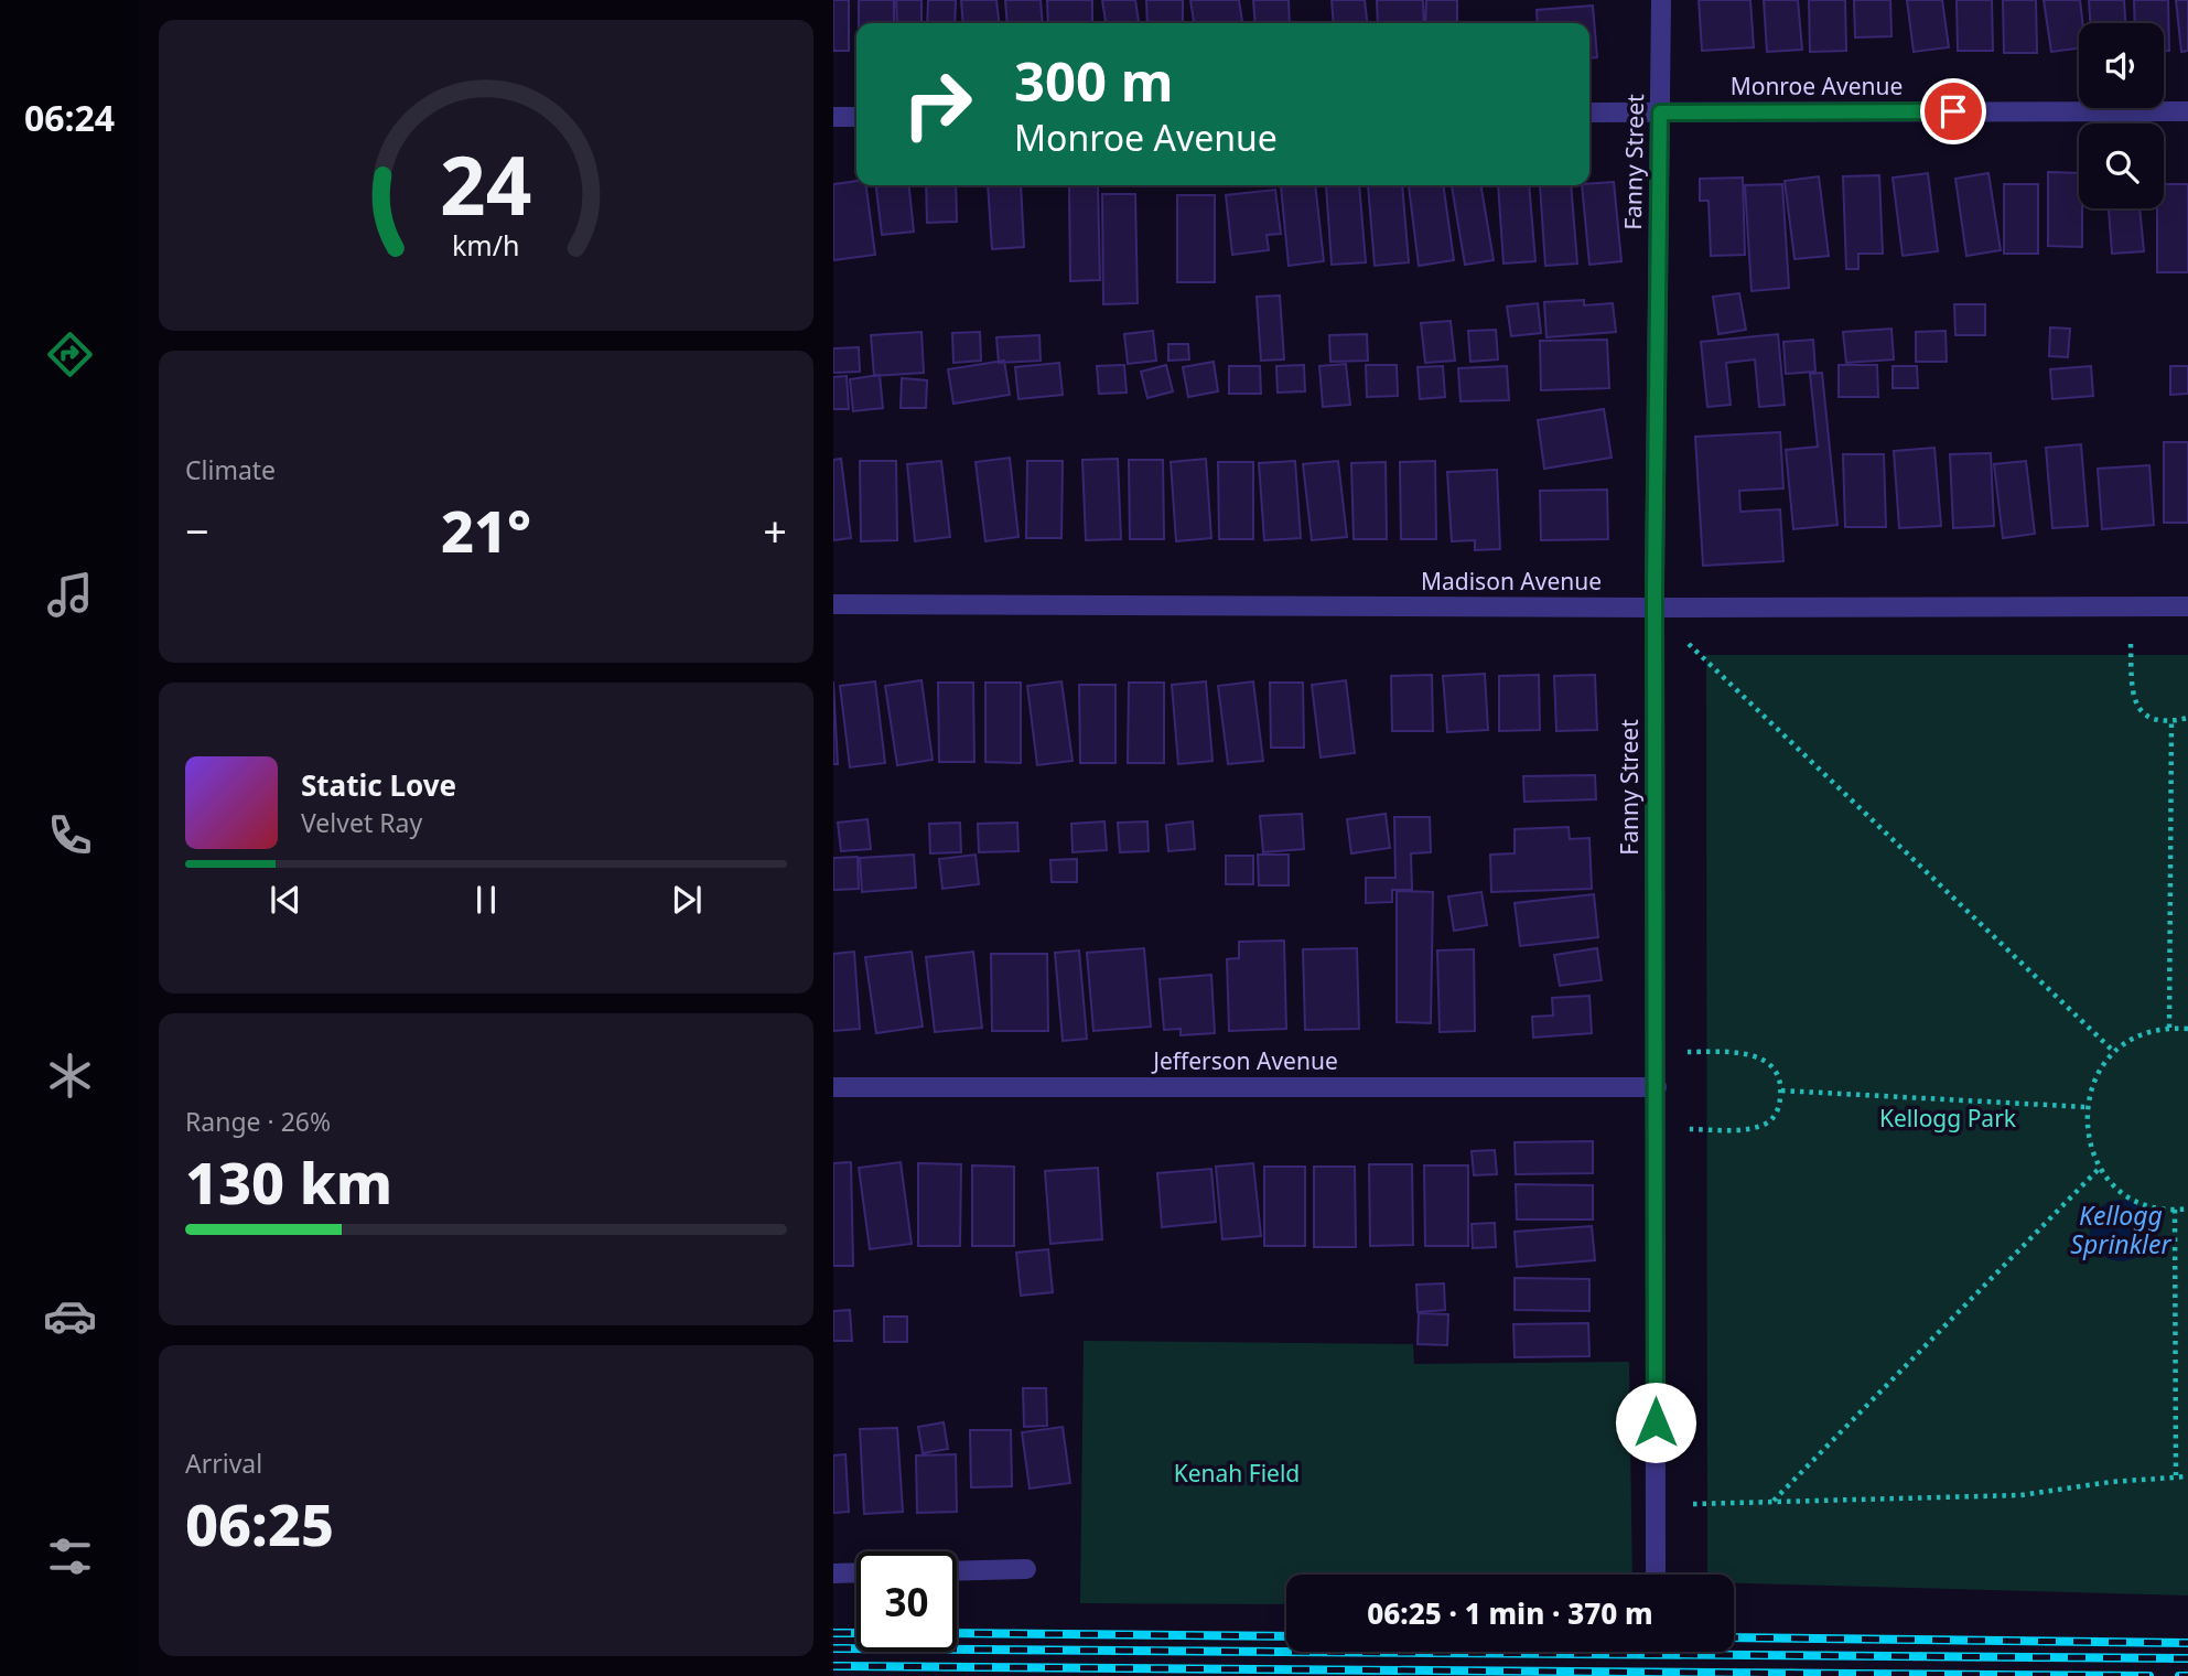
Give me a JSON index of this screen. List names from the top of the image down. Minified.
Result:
{"streets":{"street":["Monroe Avenue","Fanny Street","Madison Avenue","Jefferson Avenue"]},"crossings":[["Monroe Avenue","Fanny Street"],["Fanny Street","Madison Avenue"],["Fanny Street","Jefferson Avenue"]],"water":["Kellogg Sprinkler"],"parks":["Kellogg Park","Kenah Field"],"page":{"tabs":"06:24","turn":["300 m","Monroe Avenue"],"tile":["Climate",["Range · 26%","130 km"],["Arrival","06:25"]],"heat":["−","21°","+"],"song":["Static Love","Velvet Ray"],"limit":"30","trip":"06:25 · 1 min · 370 m","gauge":["24","km/h"]}}
